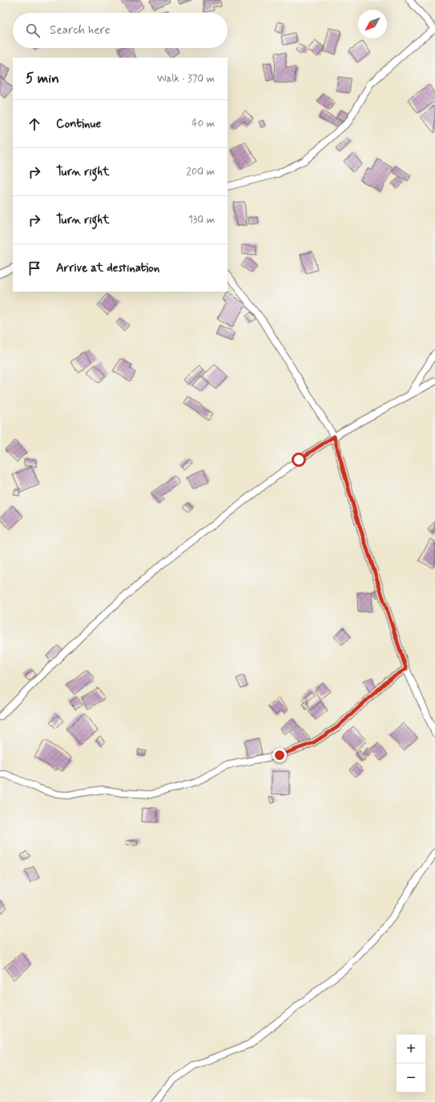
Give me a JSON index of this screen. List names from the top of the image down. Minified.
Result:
{"north":"bottom left","page":{"search":"Search here","heading":["5 min","Walk · 370 m"],"list":[["Continue","40 m"],["Turn right","200 m"],["Turn right","130 m"],"Arrive at destination"],"map_buttons":["+","−"]}}
